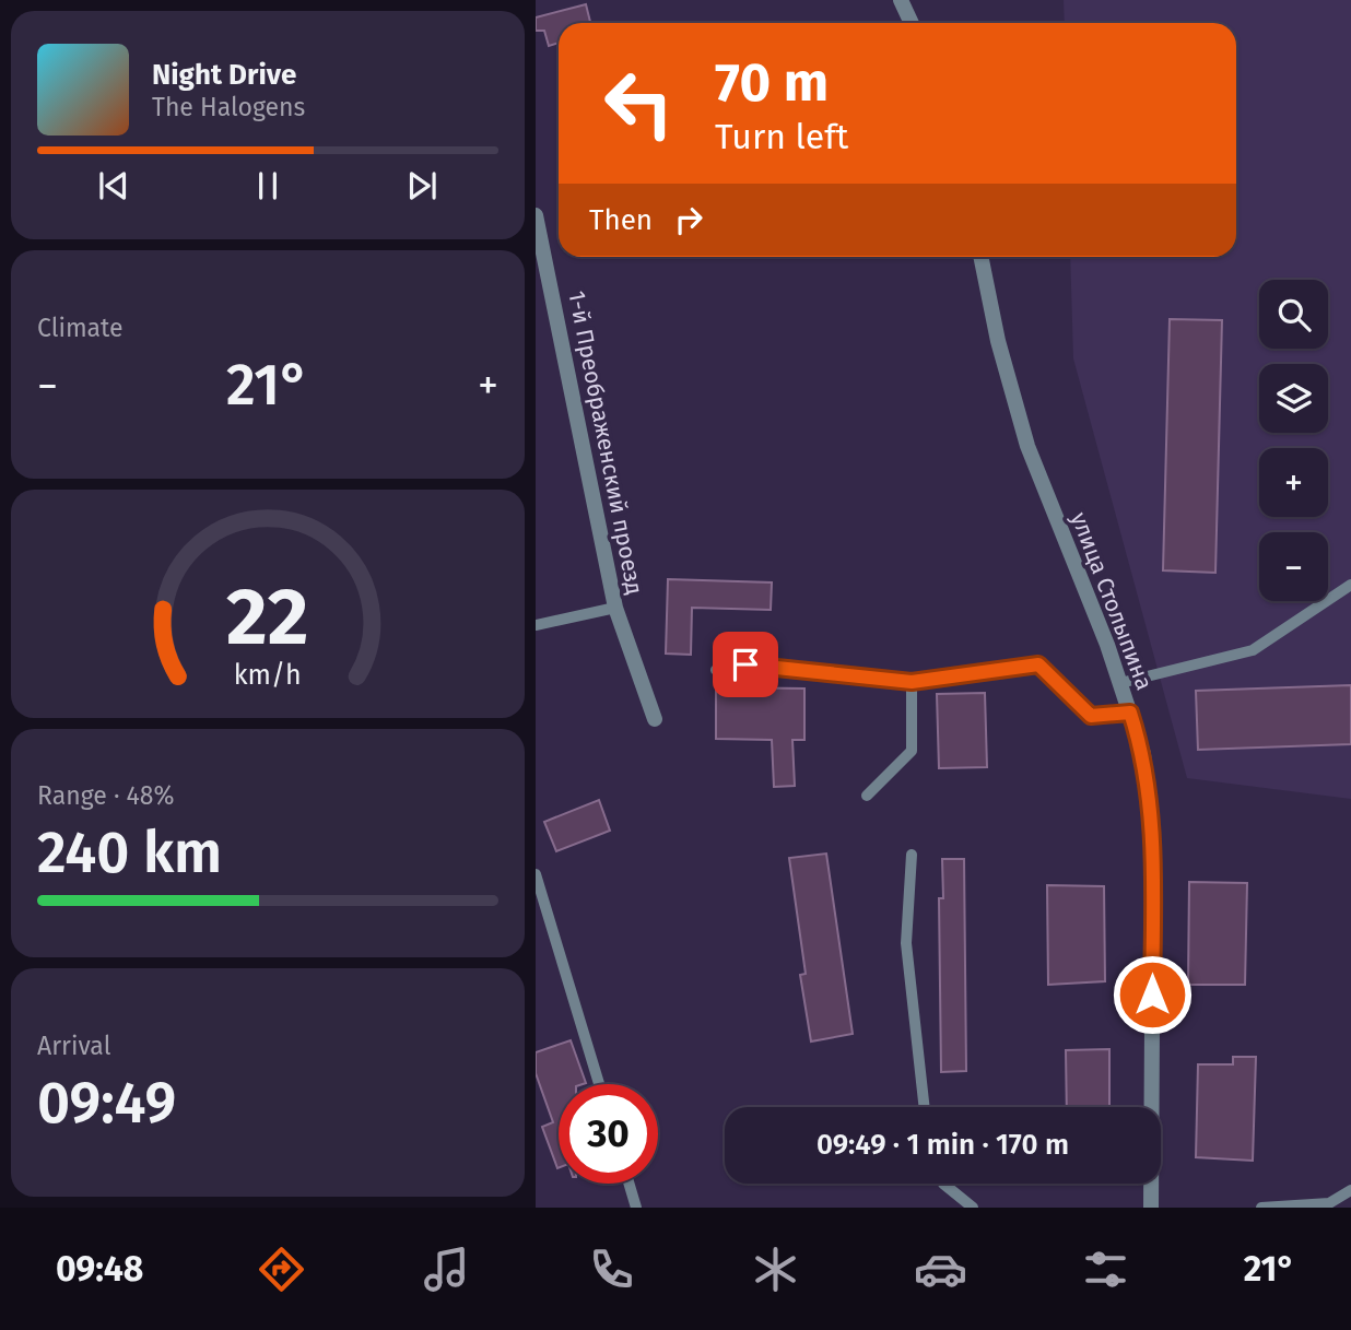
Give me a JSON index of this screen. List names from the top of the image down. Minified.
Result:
{"streets":{"street":["1-й Преображенский проезд","улица Столыпина"]},"page":{"turn":["70 m","Turn left"],"song":["Night Drive","The Halogens"],"then":"Then","tile":["Climate",["Range · 48%","240 km"],["Arrival","09:49"]],"map_buttons":["+","−"],"heat":["−","21°","+"],"limit":"30","trip":"09:49 · 1 min · 170 m","tabs":["09:48","21°"],"gauge":["22","km/h"]}}
